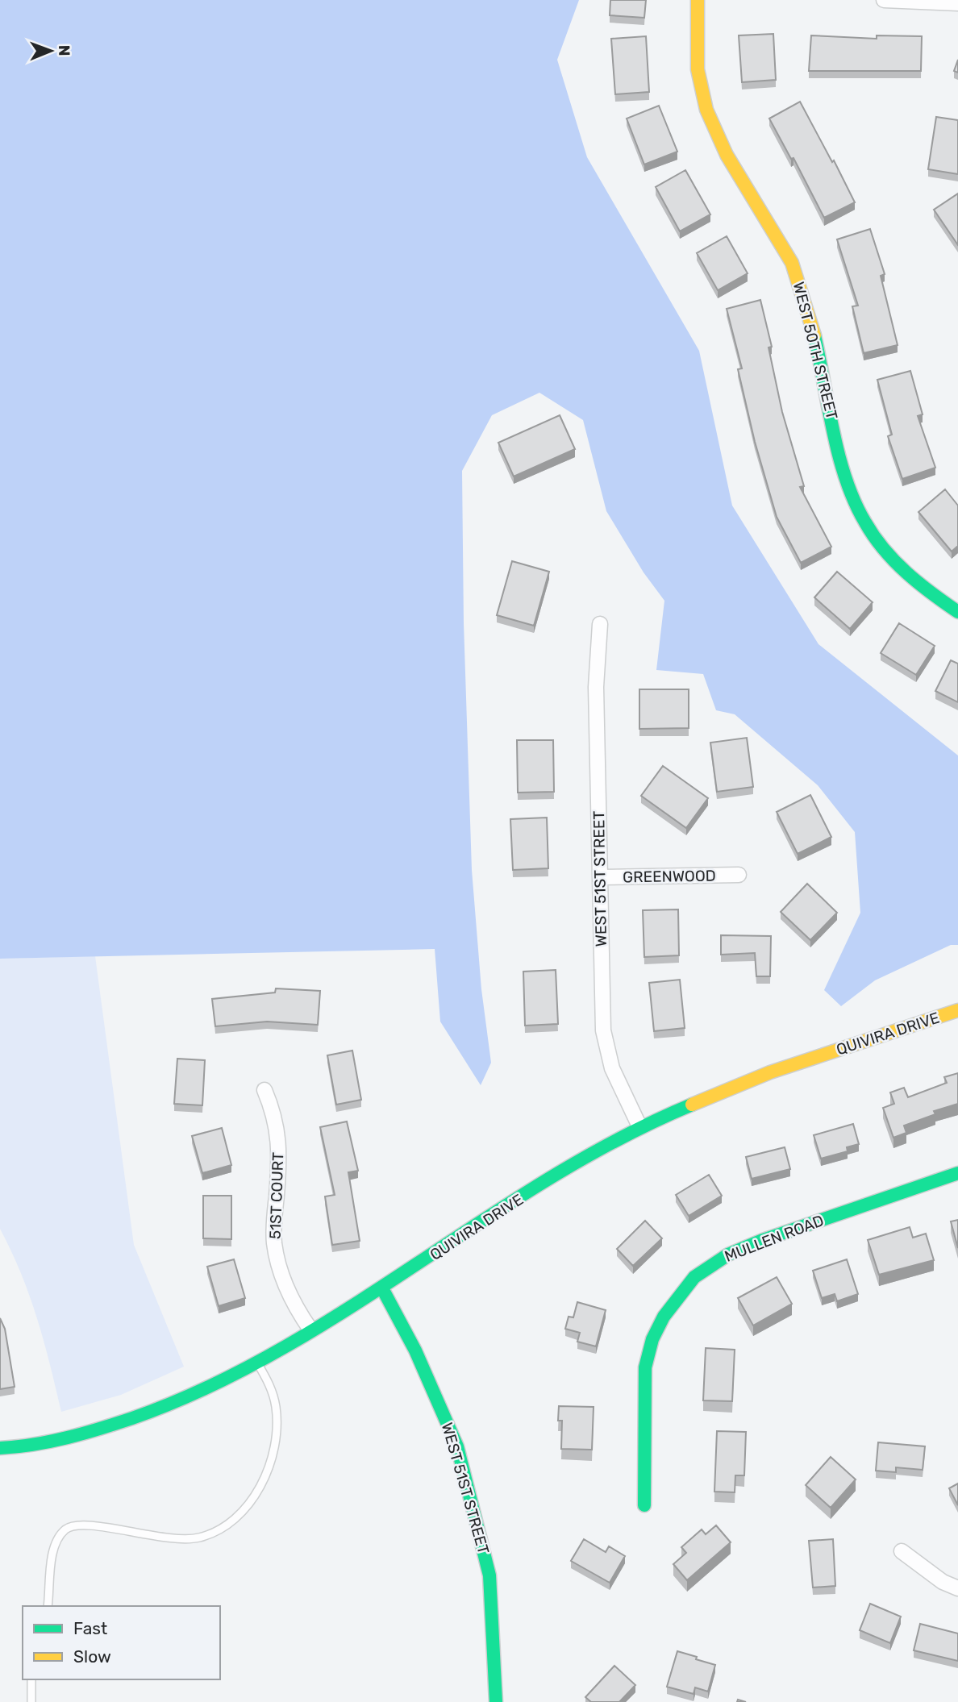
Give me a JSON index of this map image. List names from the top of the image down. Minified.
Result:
{"streets":{"street":["WEST 50TH STREET","GREENWOOD","WEST 51ST STREET","QUIVIRA DRIVE","51ST COURT","MULLEN ROAD"]},"crossings":[["GREENWOOD","WEST 51ST STREET"],["WEST 51ST STREET","QUIVIRA DRIVE"],["QUIVIRA DRIVE","51ST COURT"]],"legend":["Fast","Slow"],"north":"right"}
